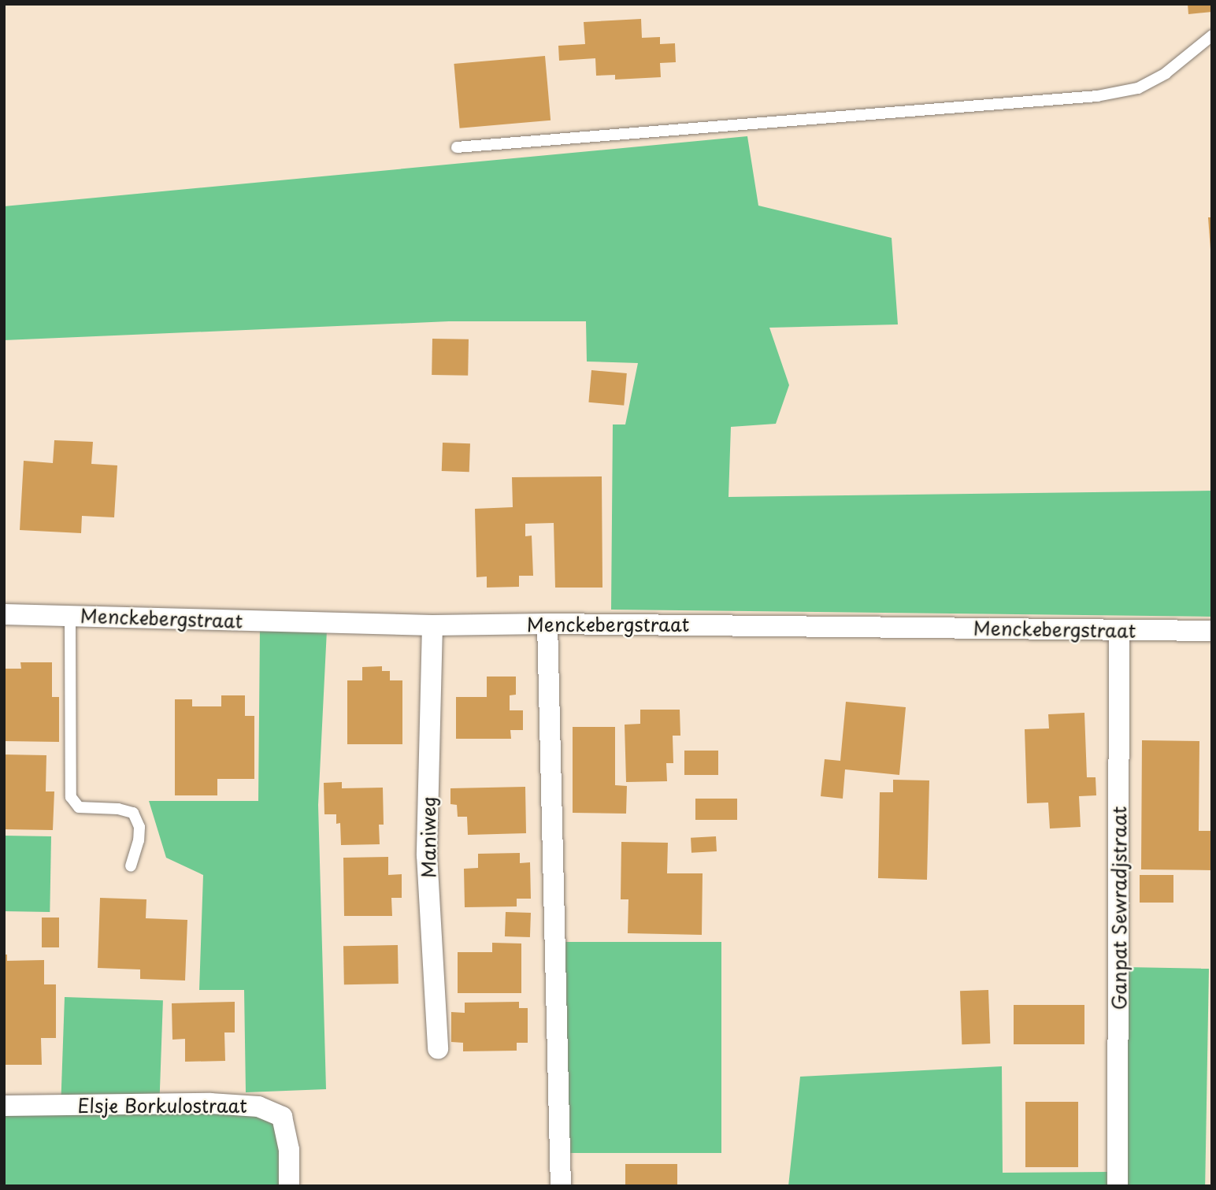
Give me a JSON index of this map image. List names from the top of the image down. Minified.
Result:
{"streets":{"street":["Menckebergstraat","Maniweg","Ganpat Sewradjstraat","Elsje Borkulostraat"]},"crossings":[["Menckebergstraat","Maniweg"],["Menckebergstraat","Ganpat Sewradjstraat"]]}
